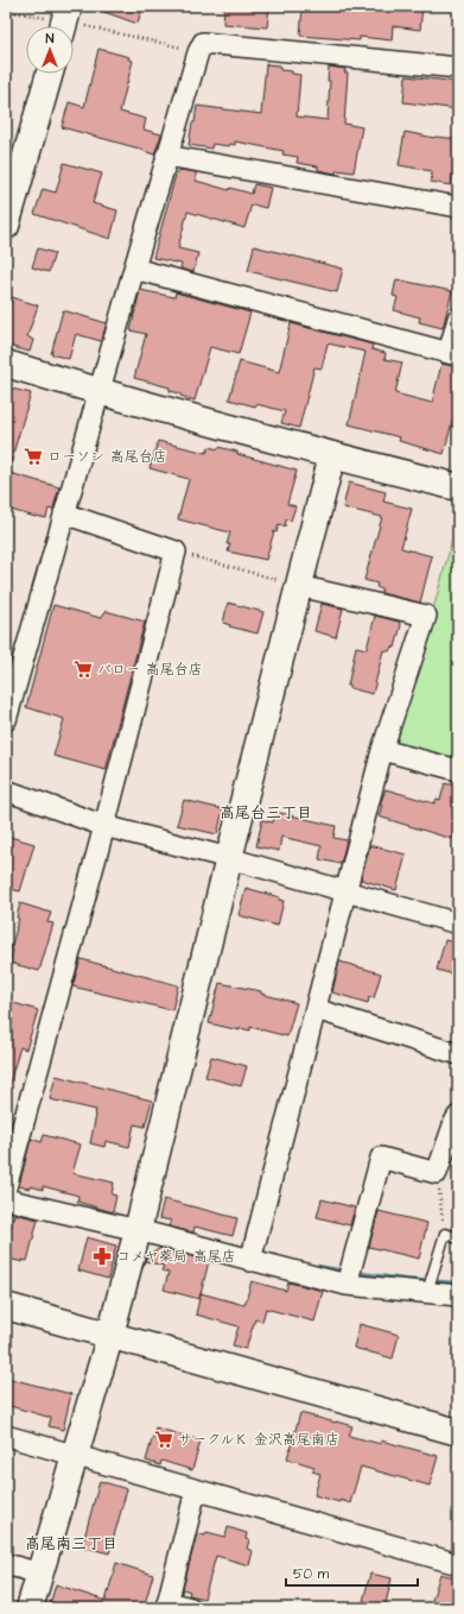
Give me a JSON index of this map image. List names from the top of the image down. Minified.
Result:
{"districts":["高尾台三丁目","高尾南三丁目"],"places":{"supermarket":["ローソン 高尾台店","バロー 高尾台店","サークルＫ 金沢高尾南店"],"pharmacy":["コメヤ薬局 高尾店"]},"scale_bar":"50 m","north":"top"}
